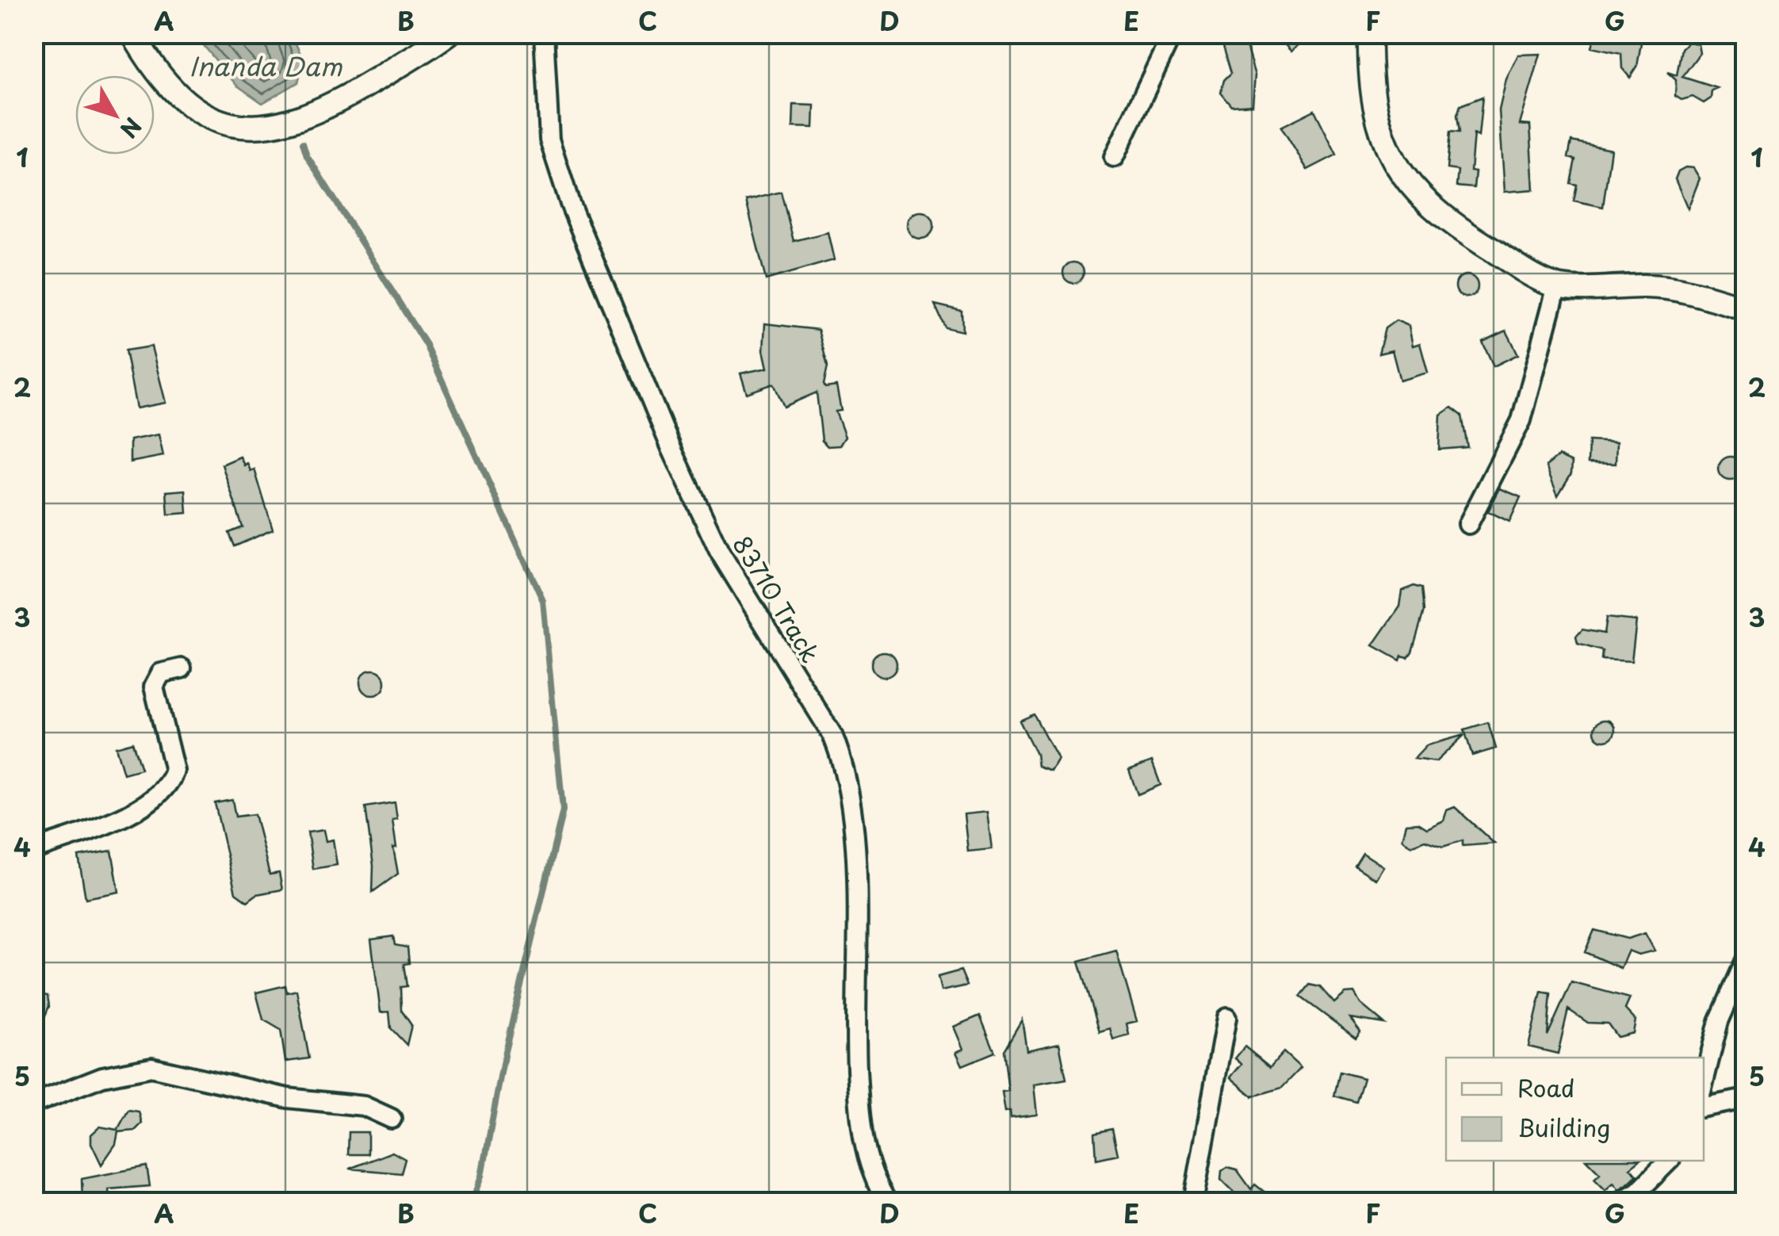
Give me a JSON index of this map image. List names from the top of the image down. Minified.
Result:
{"streets":{"street":["83710 Track"]},"water":["Inanda Dam"],"legend":["Road","Building"],"north":"bottom right","grid":{"columns":["A","B","C","D","E","F","G"],"rows":["1","2","3","4","5"]}}
